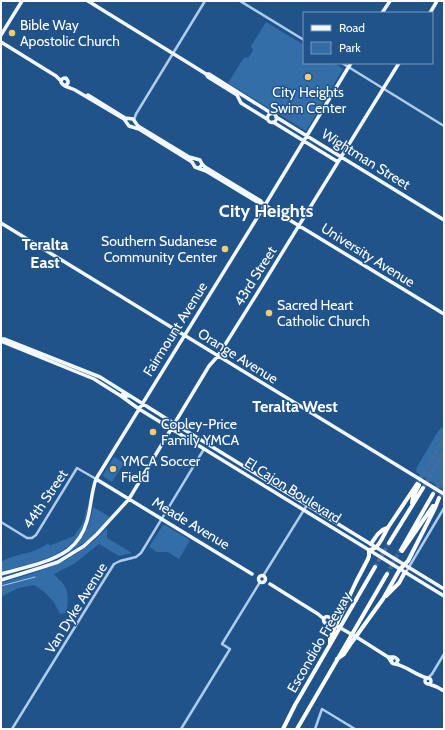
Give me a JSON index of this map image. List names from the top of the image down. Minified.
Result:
{"streets":{"highway":["Escondido Freeway"],"main road":["Wightman Street","University Avenue","43rd Street","Fairmount Avenue","Orange Avenue","El Cajon Boulevard","Meade Avenue"],"street":["44th Street","Van Dyke Avenue"]},"crossings":[["Wightman Street","43rd Street"],["Wightman Street","Fairmount Avenue"],["University Avenue","43rd Street"],["University Avenue","Fairmount Avenue"],["43rd Street","Orange Avenue"],["43rd Street","El Cajon Boulevard"],["43rd Street","Meade Avenue"],["Fairmount Avenue","Orange Avenue"],["Fairmount Avenue","El Cajon Boulevard"],["Fairmount Avenue","Meade Avenue"],["El Cajon Boulevard","Van Dyke Avenue"],["44th Street","Meade Avenue"],["Meade Avenue","Van Dyke Avenue"]],"districts":["City Heights","Teralta East","Teralta West"],"places":["Bible Way Apostolic Church","City Heights Swim Center","Southern Sudanese Community Center","Sacred Heart Catholic Church","Copley-Price Family YMCA","YMCA Soccer Field"],"legend":["Road","Park"]}
